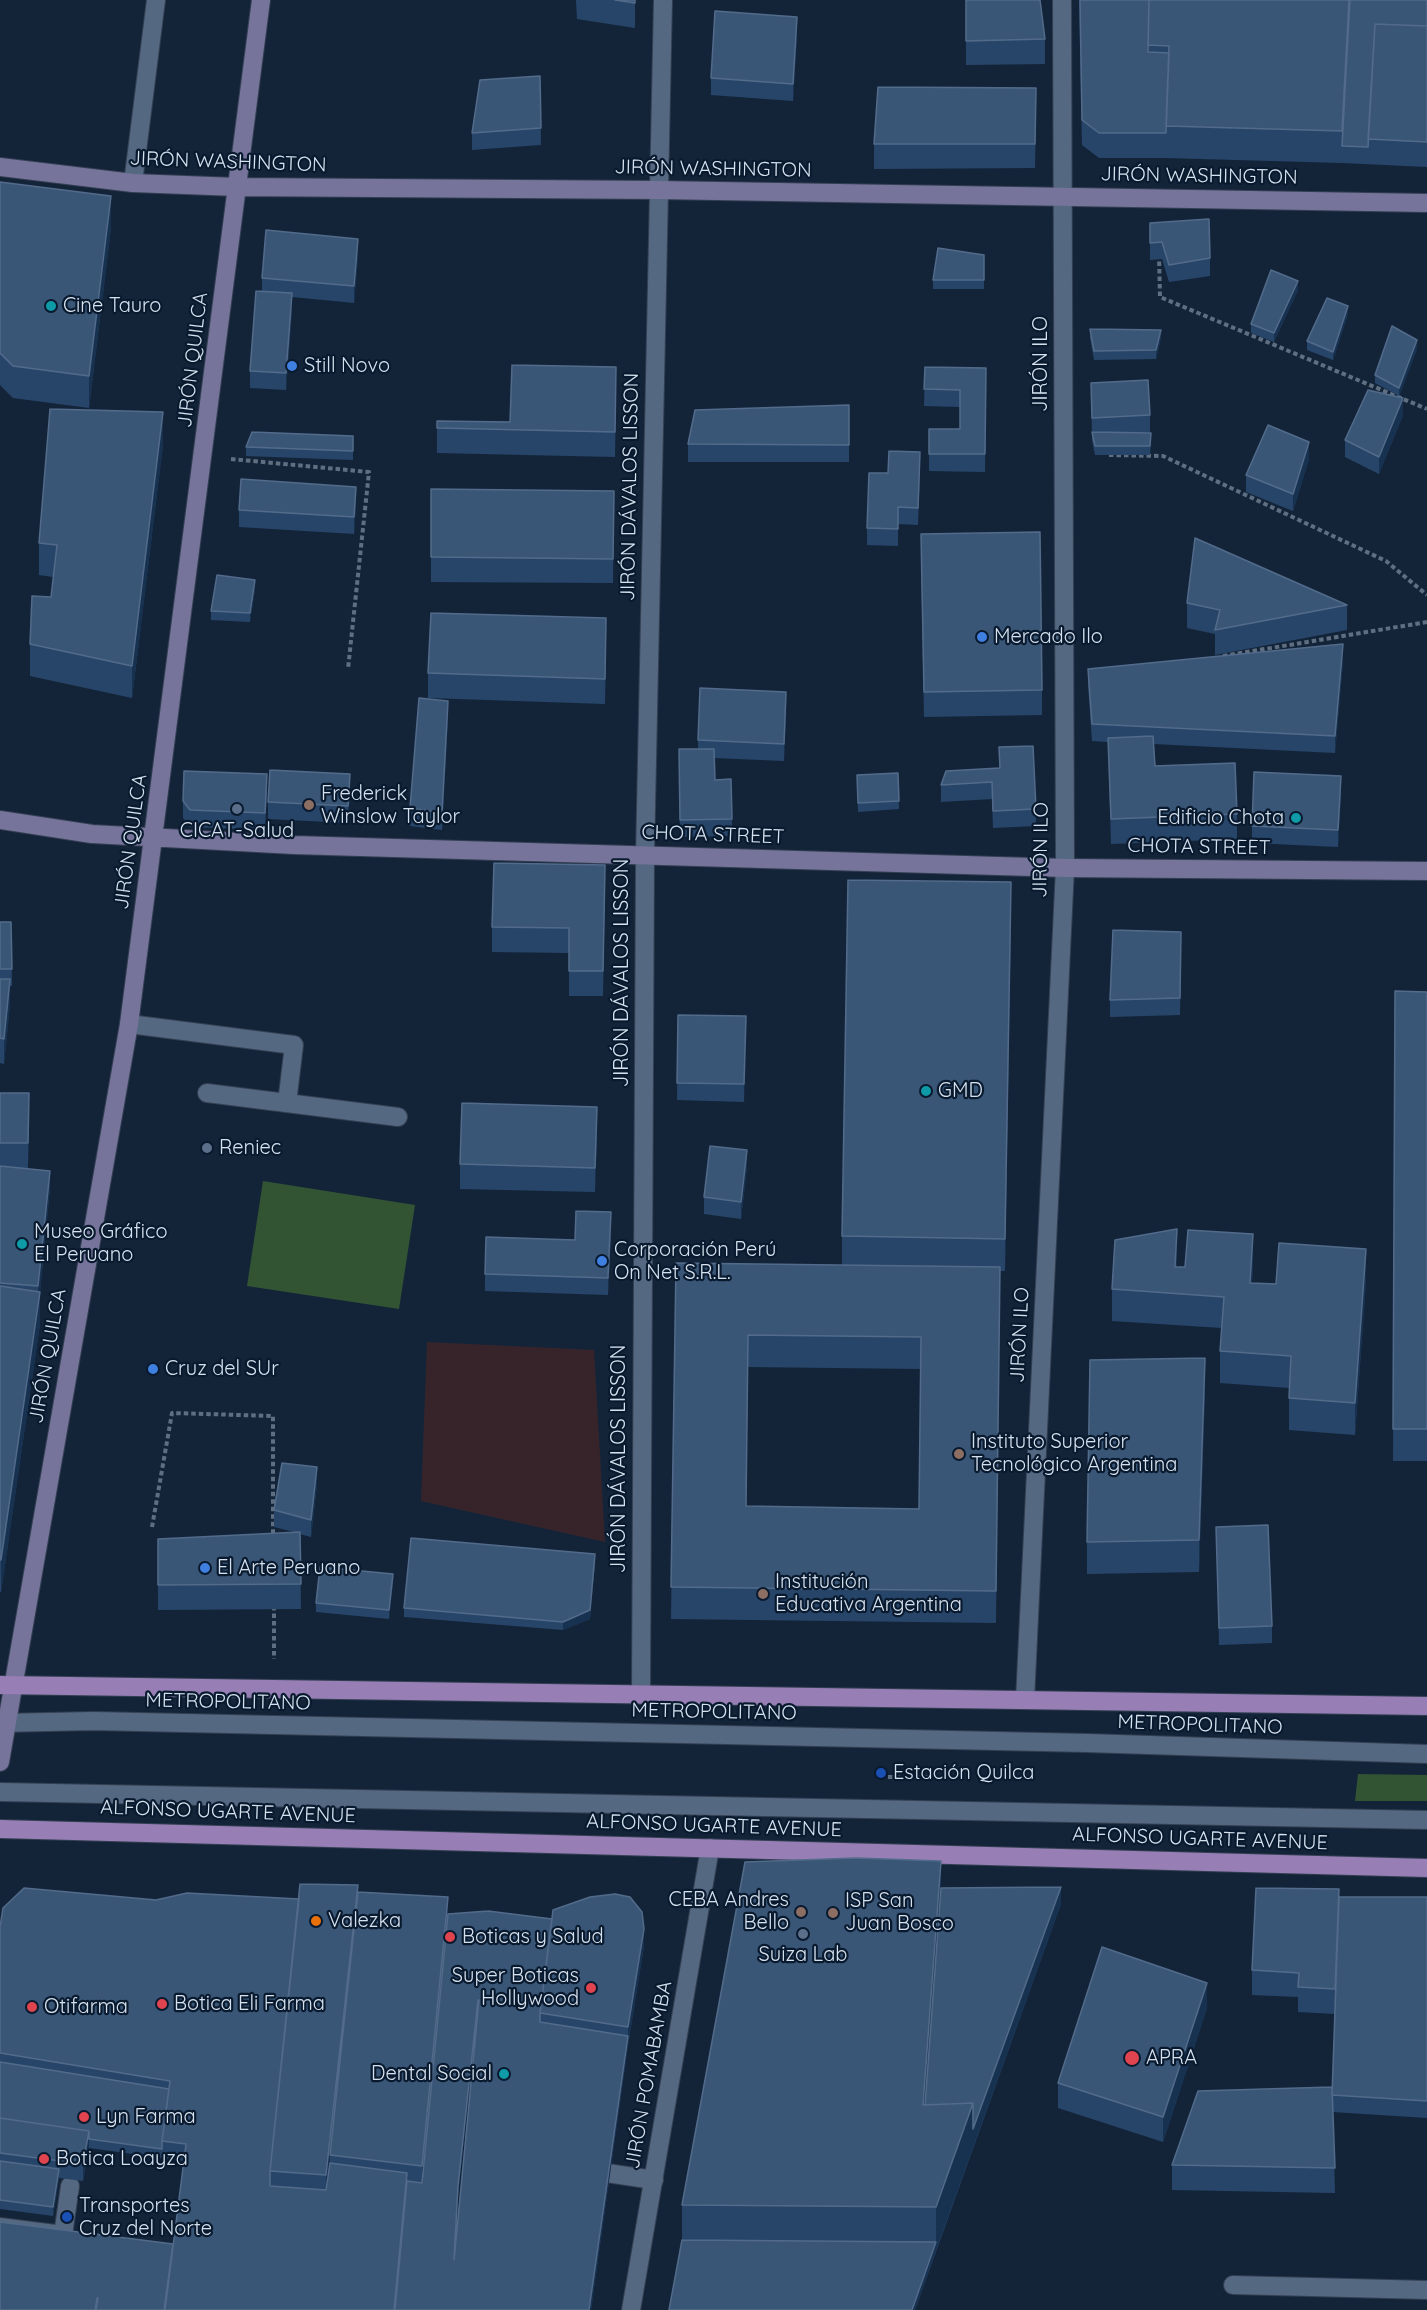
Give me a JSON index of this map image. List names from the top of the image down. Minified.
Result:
{"streets":{"main road":["ALFONSO UGARTE AVENUE"],"street":["JIRÓN WASHINGTON","JIRÓN QUILCA","JIRÓN ILO","JIRÓN DÁVALOS LISSON","CHOTA STREET","METROPOLITANO","JIRÓN POMABAMBA"]},"crossings":[["JIRÓN WASHINGTON","JIRÓN QUILCA"],["JIRÓN WASHINGTON","JIRÓN ILO"],["JIRÓN WASHINGTON","JIRÓN DÁVALOS LISSON"],["JIRÓN QUILCA","CHOTA STREET"],["JIRÓN QUILCA","METROPOLITANO"],["JIRÓN ILO","CHOTA STREET"],["JIRÓN DÁVALOS LISSON","CHOTA STREET"],["ALFONSO UGARTE AVENUE","JIRÓN POMABAMBA"]],"places":["Cine Tauro","Still Novo","Mercado Ilo","Frederick Winslow Taylor","CICAT-Salud","Edificio Chota","GMD","Reniec","Museo Gráfico El Peruano","Corporación Perú On Net S.R.L.","Cruz del SUr","Instituto Superior Tecnológico Argentina","El Arte Peruano","Institución Educativa Argentina","Estación Quilca","CEBA Andres Bello","ISP San Juan Bosco","Valezka","Suiza Lab","Boticas y Salud","Super Boticas Hollywood","Botica Eli Farma","Otifarma","APRA","Dental Social","Lyn Farma","Botica Loayza","Transportes Cruz del Norte"]}
